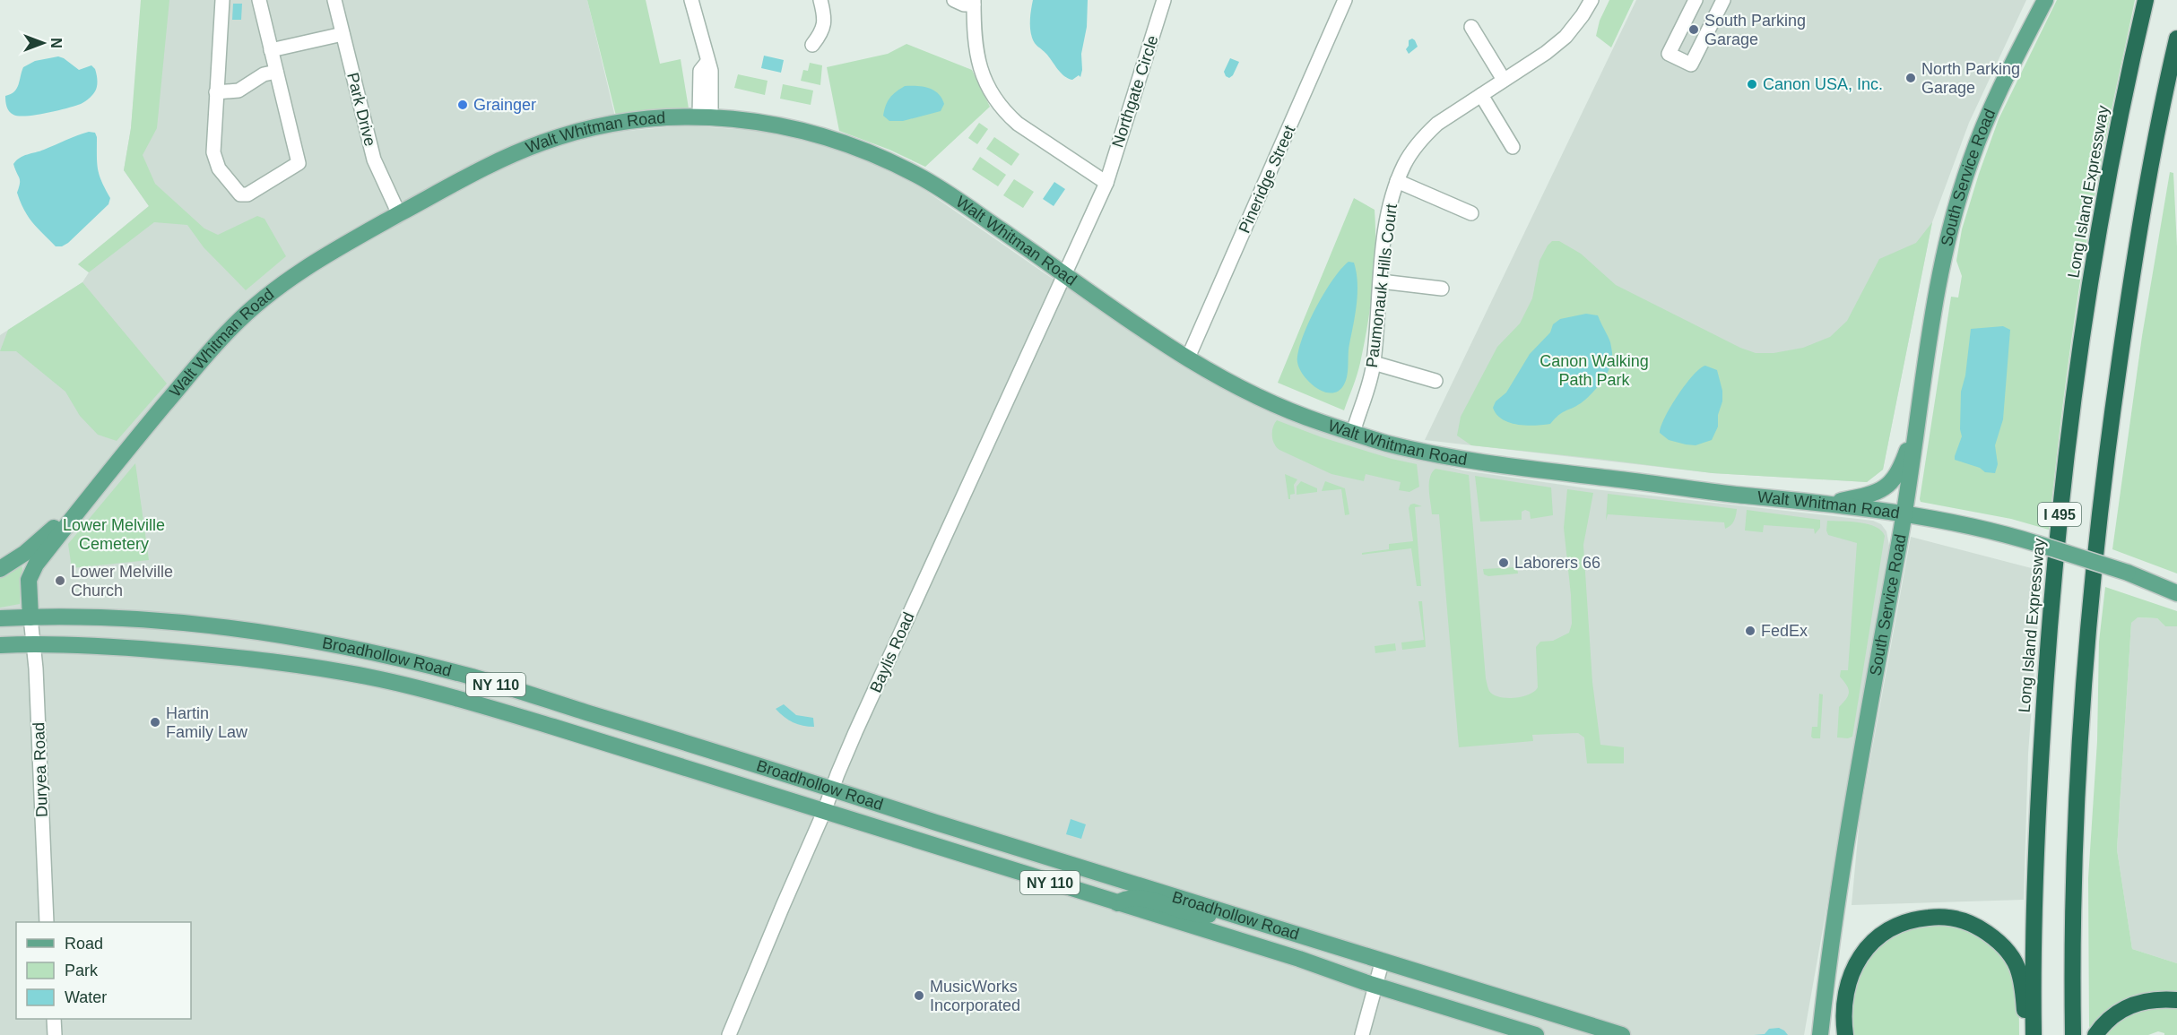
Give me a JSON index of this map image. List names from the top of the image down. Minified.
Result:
{"streets":{"highway":["Long Island Expressway","I 495"],"main road":["Walt Whitman Road","South Service Road","Broadhollow Road","NY 110"],"street":["Northgate Circle","Park Drive","Pineridge Street","Paumonauk Hills Court","Baylis Road","Duryea Road"]},"crossings":[["Northgate Circle","Walt Whitman Road"],["Northgate Circle","Baylis Road"],["Park Drive","Walt Whitman Road"],["Walt Whitman Road","South Service Road"],["Walt Whitman Road","Pineridge Street"],["Walt Whitman Road","Paumonauk Hills Court"],["Walt Whitman Road","Baylis Road"],["Walt Whitman Road","Broadhollow Road"],["Walt Whitman Road","Duryea Road"],["Baylis Road","Broadhollow Road"],["Broadhollow Road","Duryea Road"]],"parks":["Canon Walking Path Park","Lower Melville Cemetery"],"places":["South Parking Garage","North Parking Garage","Canon USA, Inc.","Grainger","Laborers 66","Lower Melville Church","FedEx","Hartin Family Law","MusicWorks Incorporated"],"legend":["Road","Park","Water"],"north":"right"}
